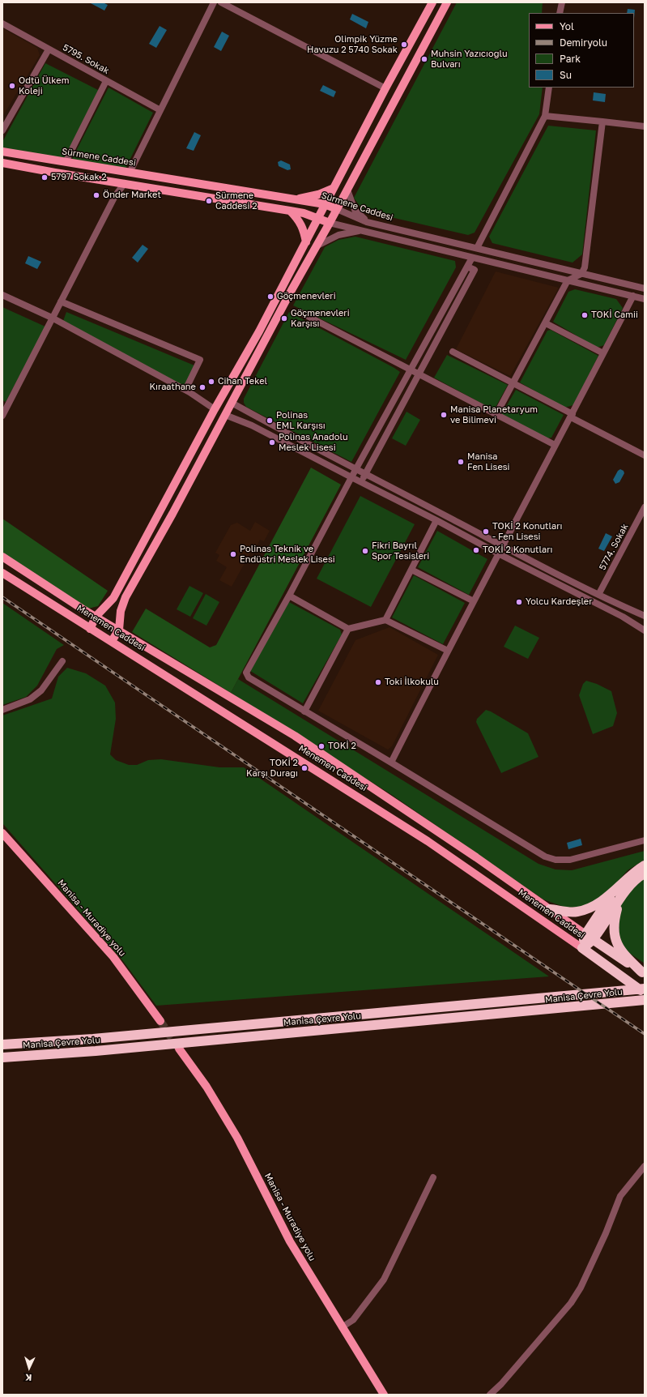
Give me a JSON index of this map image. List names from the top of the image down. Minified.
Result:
{"streets":{"highway":["Menemen Caddesi","Manisa Çevre Yolu"],"main road":["Sürmene Caddesi","Manisa - Muradiye yolu"],"street":["5795. Sokak","5774. Sokak"]},"places":["Olimpik Yüzme Havuzu 2 5740 Sokak","Muhsin Yazıcıoğlu Bulvarı","Odtü Ülkem Koleji","5797 Sokak 2","Önder Market","Sürmene Caddesi 2","Göçmenevleri","TOKİ Camii","Göçmenevleri Karşısı","Cihan Tekel","Kıraathane","Manisa Planetaryum ve Bilimevi","Polinas EML Karşısı","Polinas Anadolu Meslek Lisesi","Manisa Fen Lisesi","TOKİ 2 Konutları - Fen Lisesi","TOKİ 2 Konutları","Fikri Bayrıl Spor Tesisleri","Polinas Teknik ve Endüstri Meslek Lisesi","Yolcu Kardeşler","Toki İlkokulu","TOKİ 2","TOKİ 2 Karşı Durağı"],"legend":["Yol","Demiryolu","Park","Su"],"north":"bottom"}
